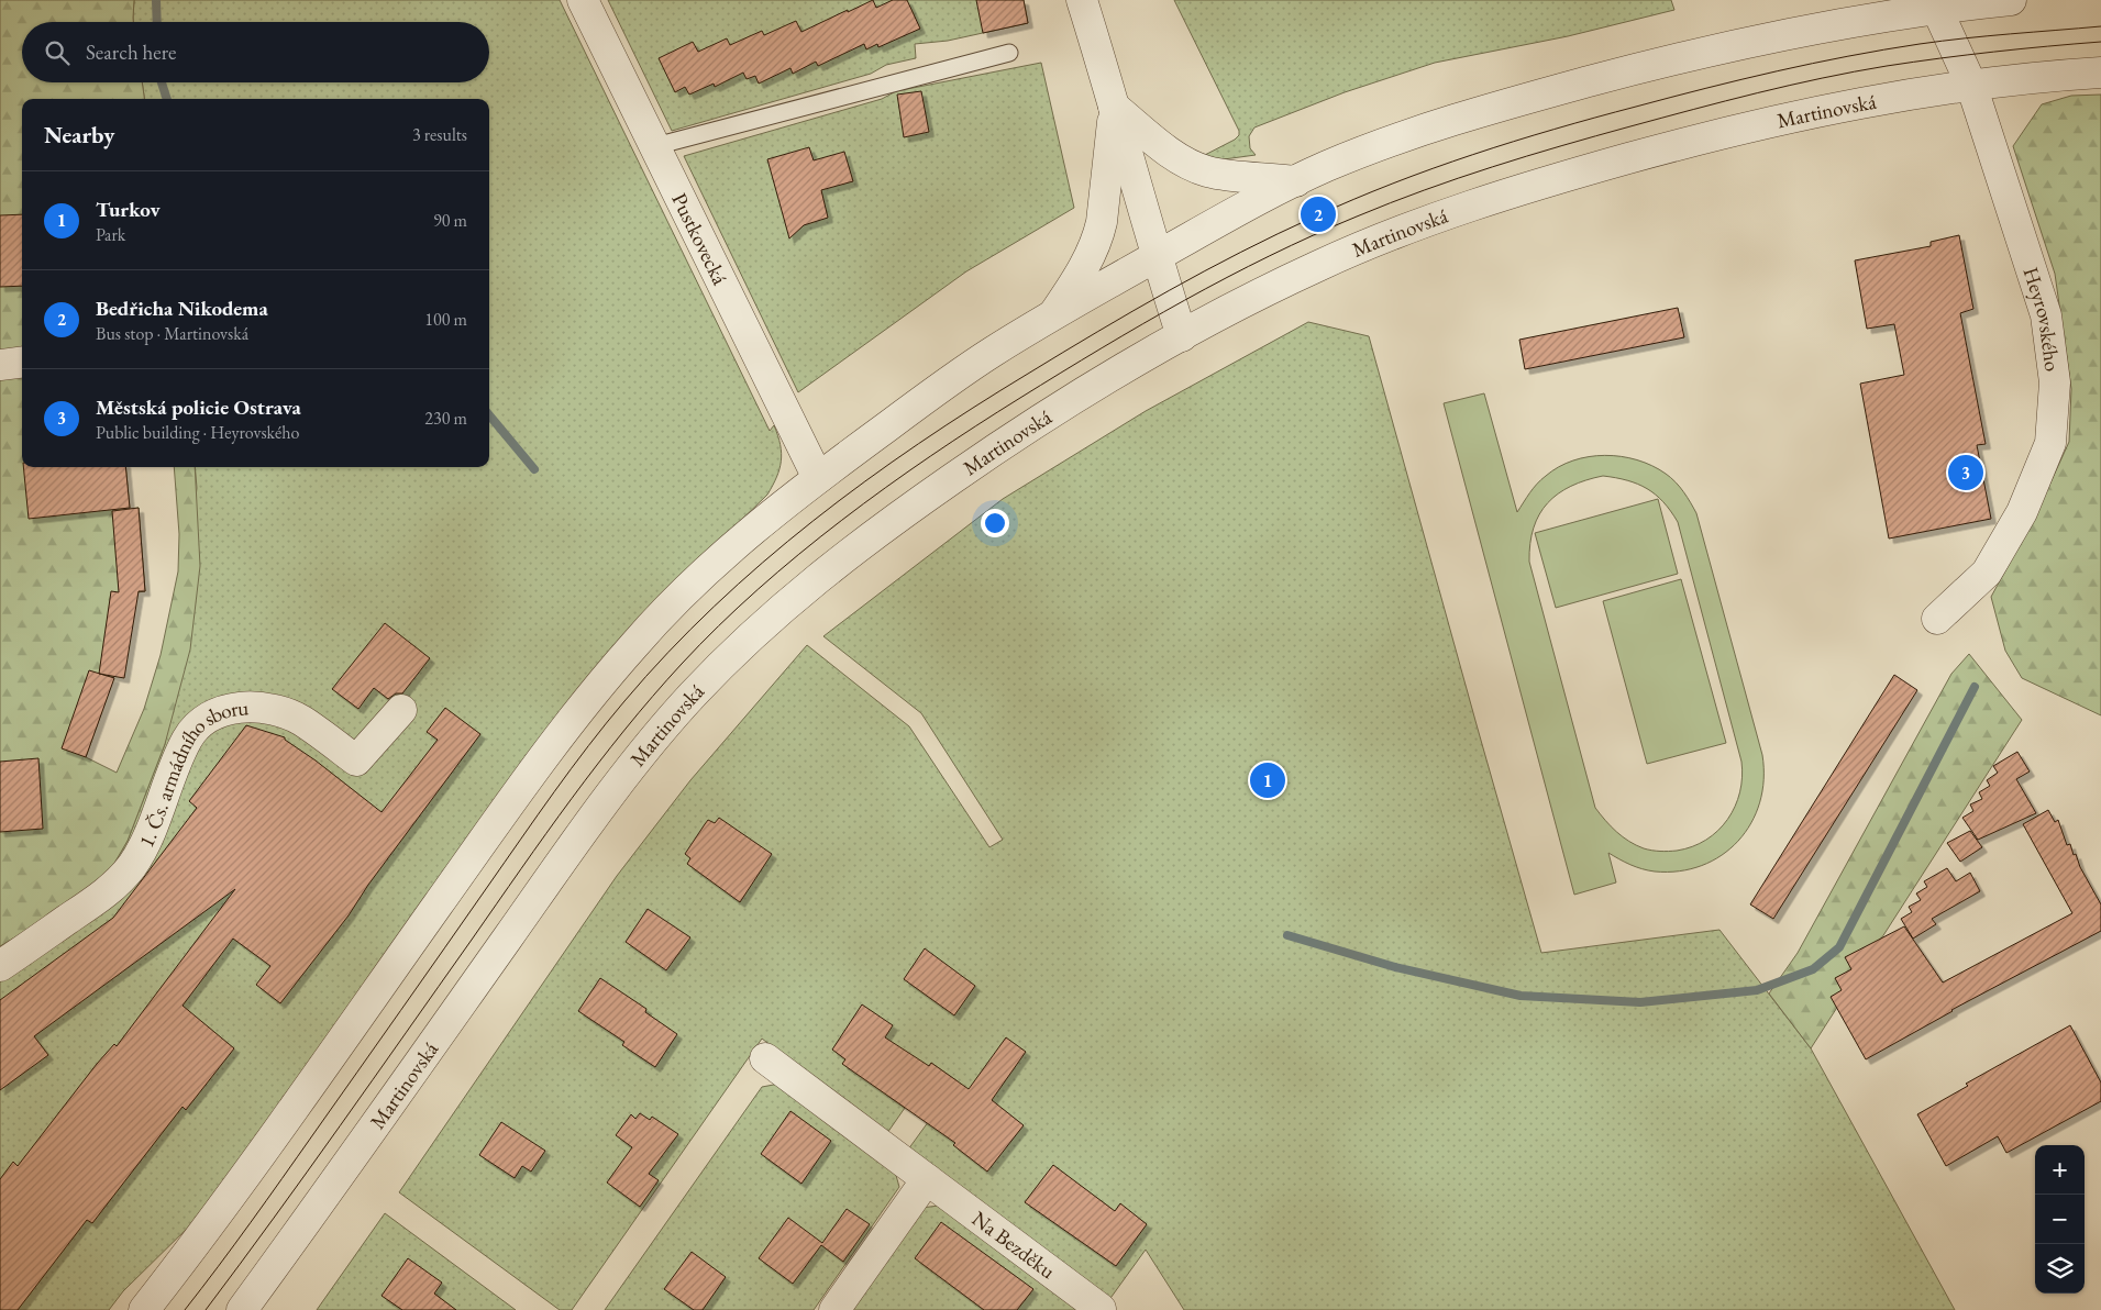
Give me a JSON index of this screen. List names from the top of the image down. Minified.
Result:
{"streets":{"street":["Martinovská","Pustkovecká","Heyrovského","1. Čs. armádního sboru","Na Bezděku"]},"crossings":[["Martinovská","Heyrovského"]],"page":{"search":"Search here","heading":["Nearby","3 results"],"list":[{"mark":"1","name":"Turkov","note":"Park","value":"90 m"},{"mark":"2","name":"Bedřicha Nikodema","note":"Bus stop · Martinovská","value":"100 m"},{"mark":"3","name":"Městská policie Ostrava","note":"Public building · Heyrovského","value":"230 m"}],"pins":["2","3","1"],"map_buttons":["+","−"]}}
